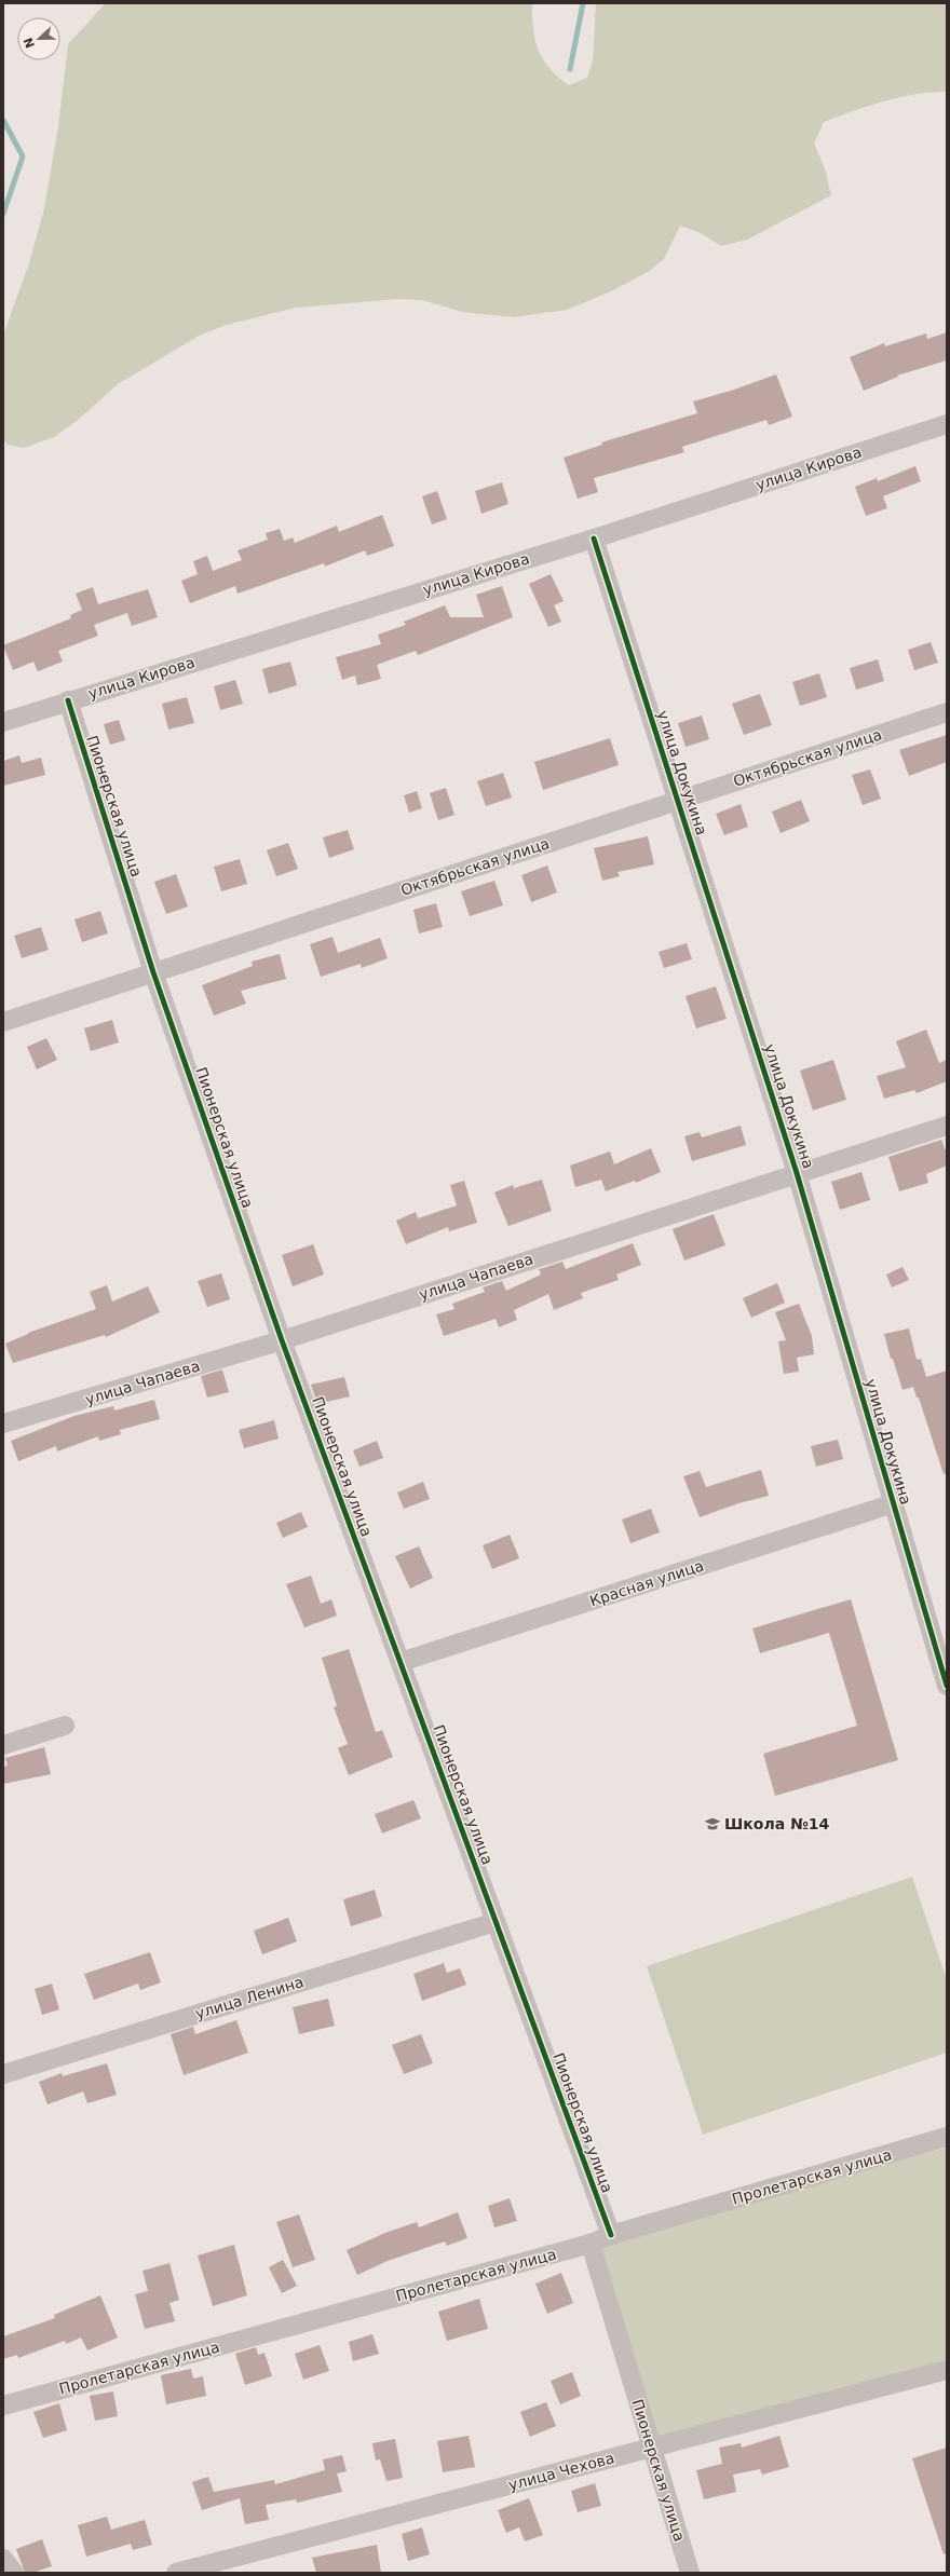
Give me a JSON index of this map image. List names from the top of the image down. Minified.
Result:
{"streets":{"street":["улица Кирова","Октябрьская улица","улица Докукина","Пионерская улица","улица Чапаева","Красная улица","улица Ленина","Пролетарская улица","улица Чехова"]},"crossings":[["улица Кирова","улица Докукина"],["улица Кирова","Пионерская улица"],["Октябрьская улица","улица Докукина"],["Октябрьская улица","Пионерская улица"],["улица Докукина","улица Чапаева"],["улица Докукина","Красная улица"],["Пионерская улица","улица Чапаева"],["Пионерская улица","Красная улица"],["Пионерская улица","улица Ленина"],["Пионерская улица","Пролетарская улица"],["Пионерская улица","улица Чехова"]],"places":{"school or university":["Школа №14"]},"north":"left"}
